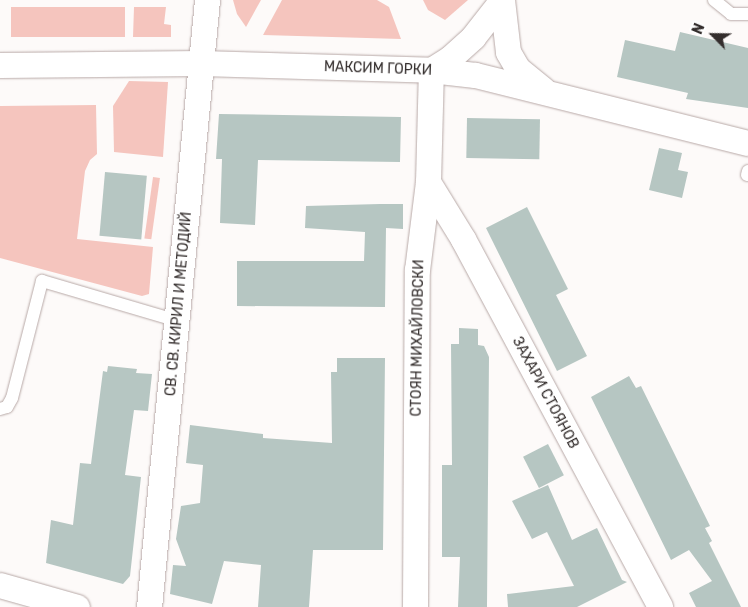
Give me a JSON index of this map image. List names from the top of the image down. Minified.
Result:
{"streets":{"street":["МАКСИМ ГОРКИ","СВ. СВ. КИРИЛ И МЕТОДИЙ","СТОЯН МИХАЙЛОВСКИ","ЗАХАРИ СТОЯНОВ"]},"crossings":[["МАКСИМ ГОРКИ","СВ. СВ. КИРИЛ И МЕТОДИЙ"],["МАКСИМ ГОРКИ","СТОЯН МИХАЙЛОВСКИ"],["СТОЯН МИХАЙЛОВСКИ","ЗАХАРИ СТОЯНОВ"]],"north":"top left"}
